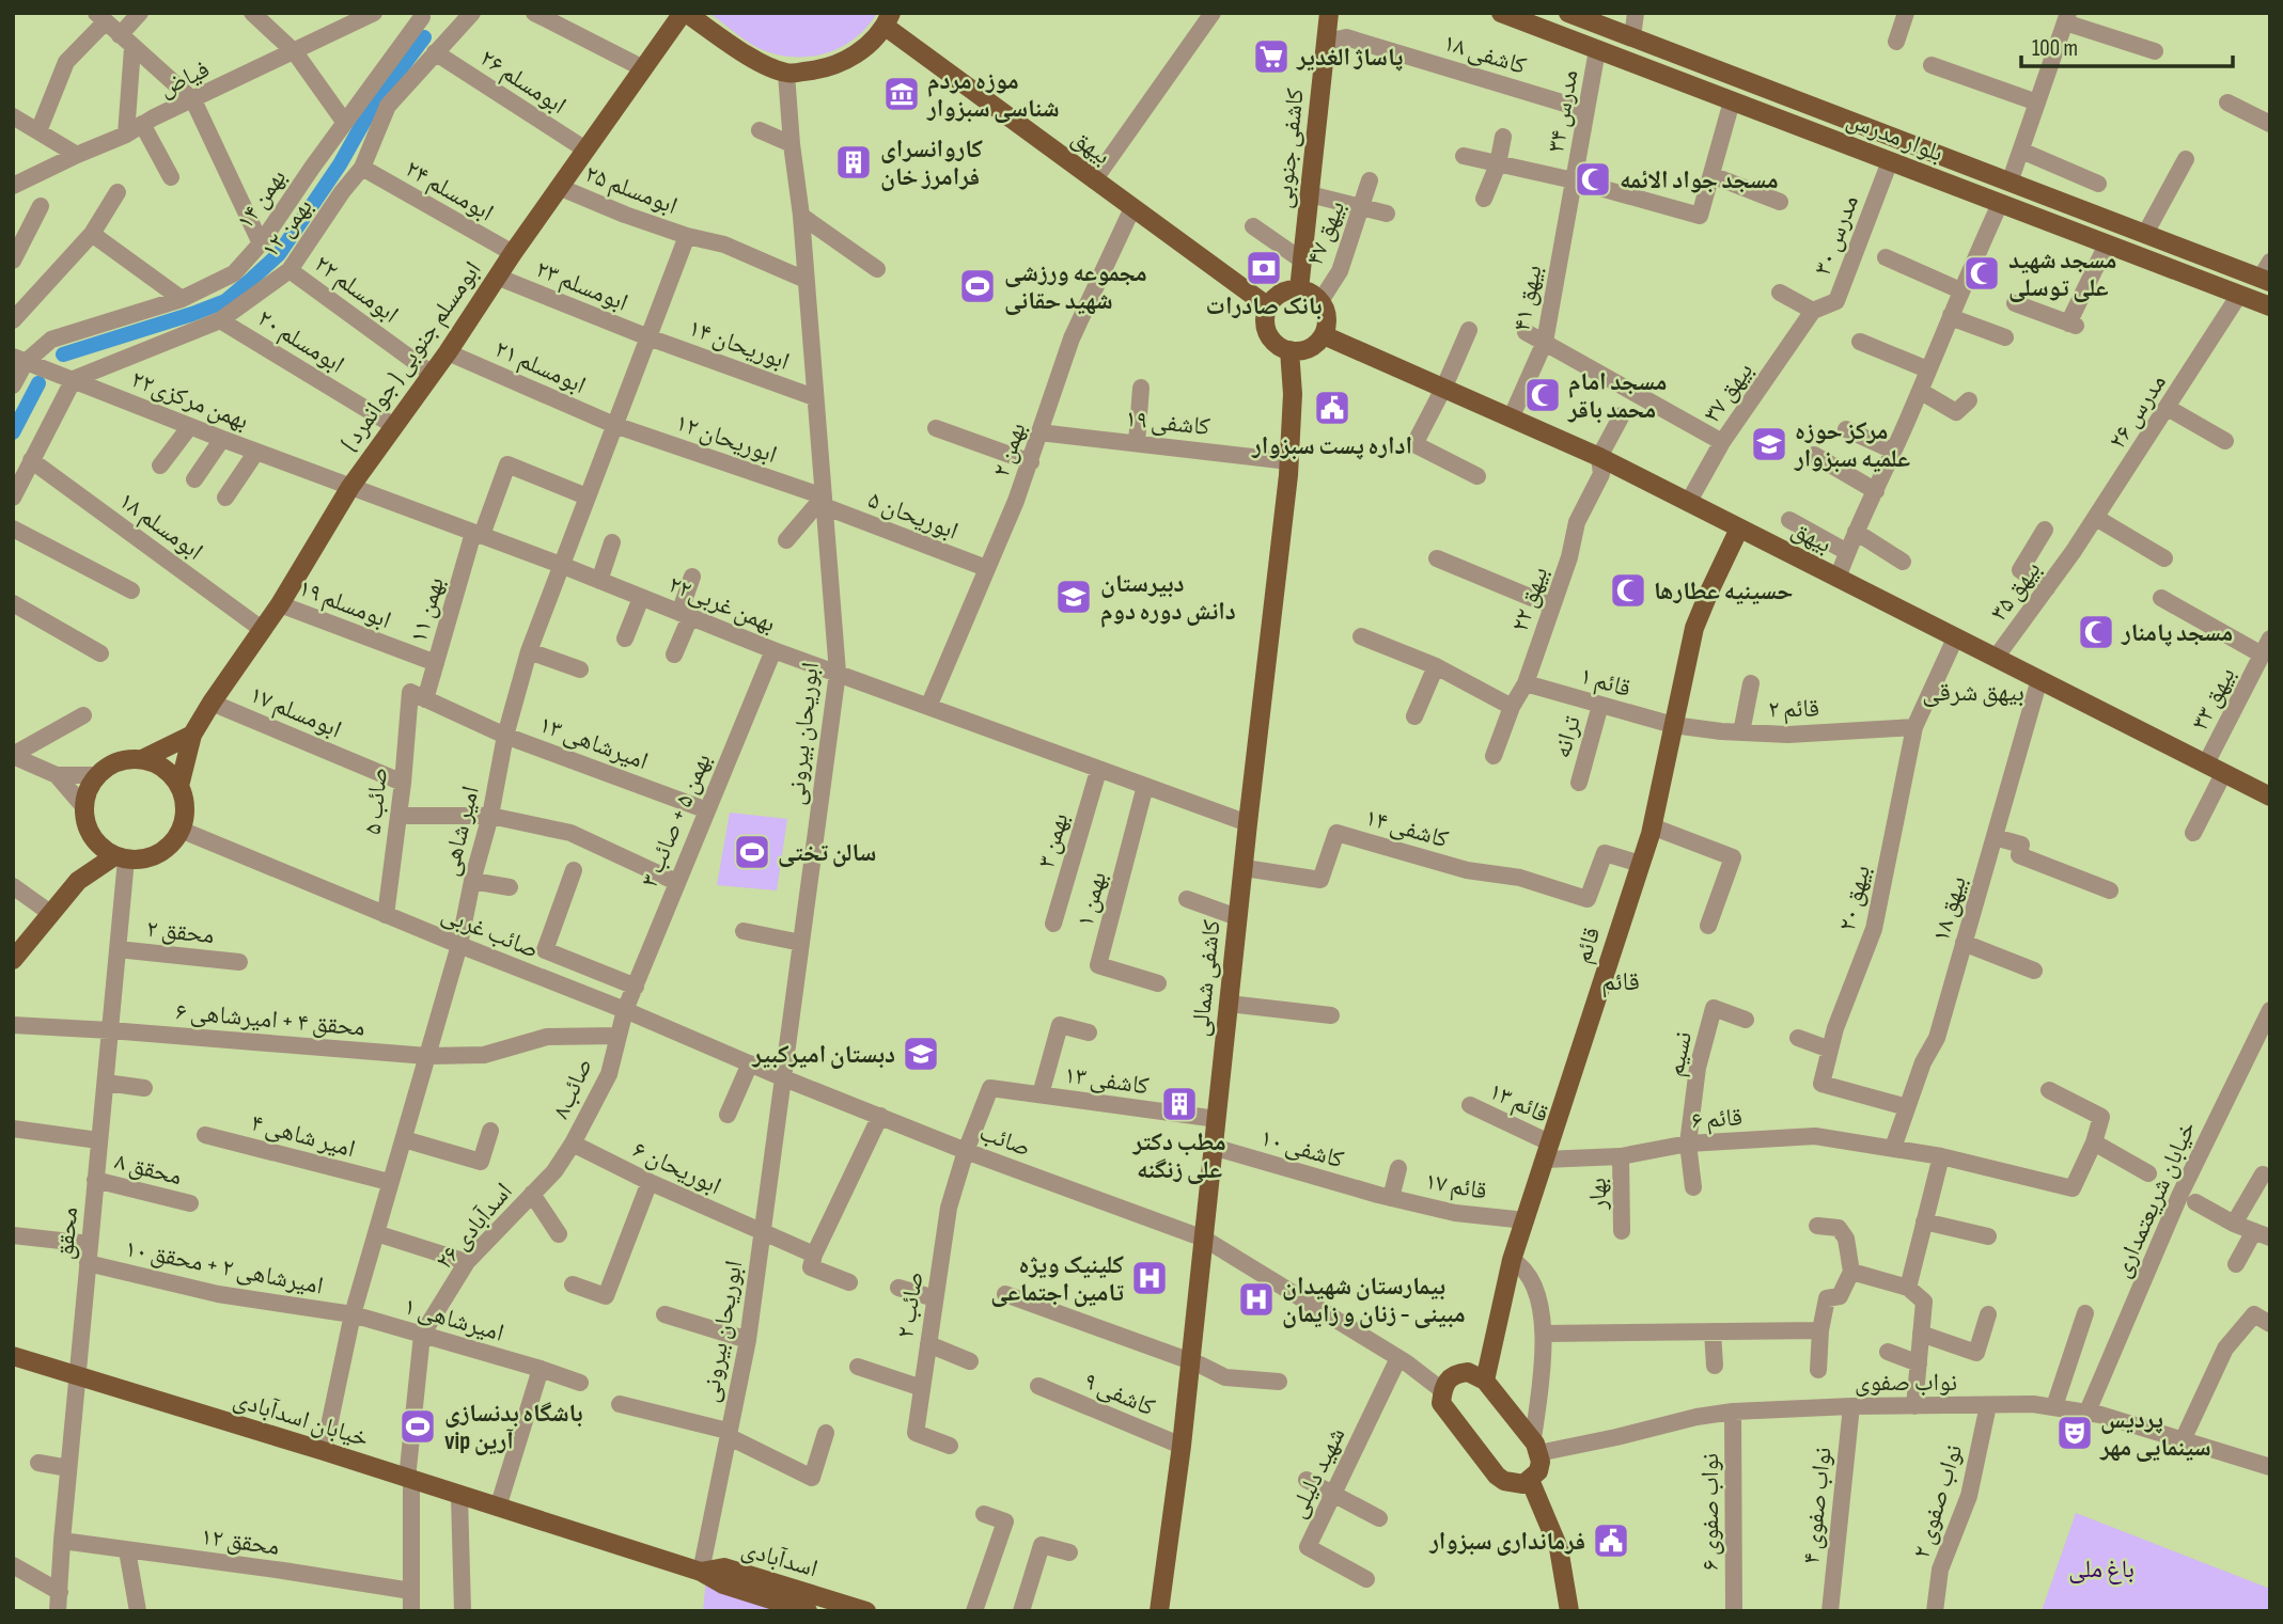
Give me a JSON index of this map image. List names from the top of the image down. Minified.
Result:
{"streets":{"main road":["بلوار مدرس","بیهق","کاشفی جنوبی","ابومسلم جنوبی ( جوانمرد )","قائم","کاشفی شمالی","خیابان اسدآبادی","اسدآبادی"],"street":["کاشفی ۱۸","فیاض","ابومسلم ۲۶","مدرس ۳۴","ابومسلم ۲۵","ابومسلم ۲۴","بهمن ۱۴","بهمن ۱۲","بیهق ۴۷","مدرس ۳۰","ابومسلم ۲۳","ابومسلم ۲۲","بیهق ۴۱","ابومسلم ۲۰","ابوریحان ۱۴","ابومسلم ۲۱","بیهق ۳۷","۲۲بهمن مرکزی","مدرس ۲۶","کاشفی ۱۹","ابوریحان ۱۲","بهمن ۲","ابوریحان ۵","ابومسلم ۱۸","بیهق ۳۵","بیهق ۲۲","ابومسلم ۱۹","۲۲بهمن غربی","بهمن ۱۱","قائم ۱","بیهق ۳۳","قائم ۲","ابومسلم ۱۷","ابوریحان بیرونی","ترانه","امیرشاهی ۱۳","صائب ۵","بهمن ۵ + صائب ۳","کاشفی ۱۴","امیر شاهی","بهمن ۳","بیهق ۲۰","بهمن ۱","بیهق ۱۸","محقق ۲","صائب غربی","محقق ۴ + امیرشاهی ۶","نسیم","کاشفی ۱۳","صائب۸","قائم ۱۳","قائم ۶","امیر شاهی ۴","صائب","کاشفی ۱۰","ابوریحان ۶","محقق ۸","قائم ۱۷","بهار","خیابان شریعتمداری","اسدآبادی ۲۶","محقق","امیرشاهی ۲ + محقق ۱۰","صائب ۲","امیرشاهی ۱","نواب صفوی","کاشفی ۹","شهید دلیلی","نواب صفوی ۲","نواب صفوی ۴","نواب صفوی ۶","محقق ۱۲"]},"crossings":[["کاشفی ۱۸","مدرس ۳۴"],["کاشفی ۱۸","کاشفی جنوبی"],["ابومسلم ۲۶","بهمن ۱۲"],["ابومسلم ۲۶","ابومسلم جنوبی ( جوانمرد )"],["مدرس ۳۴","بلوار مدرس"],["مدرس ۳۴","بیهق ۴۱"],["بلوار مدرس","مدرس ۳۰"],["بلوار مدرس","مدرس ۲۶"],["بیهق","کاشفی جنوبی"],["بیهق","بیهق ۴۷"],["بیهق","بیهق ۴۱"],["بیهق","بیهق ۳۷"],["بیهق","بهمن ۲"],["بیهق","بیهق ۳۵"],["بیهق","بیهق ۲۲"],["بیهق","بیهق ۳۳"],["بیهق","بیهق ۲۰"],["بیهق","بیهق ۱۸"],["بیهق","قائم"],["بیهق","کاشفی شمالی"],["کاشفی جنوبی","بیهق ۴۷"],["کاشفی جنوبی","کاشفی شمالی"],["ابومسلم ۲۵","ابومسلم جنوبی ( جوانمرد )"],["ابومسلم ۲۵","ابوریحان بیرونی"],["ابومسلم ۲۵","امیر شاهی"],["ابومسلم ۲۴","بهمن ۱۲"],["ابومسلم ۲۴","ابومسلم جنوبی ( جوانمرد )"],["بهمن ۱۴","۲۲بهمن مرکزی"],["بهمن ۱۲","ابومسلم ۲۲"],["بهمن ۱۲","ابومسلم ۲۰"],["بهمن ۱۲","۲۲بهمن مرکزی"],["بیهق ۴۷","کاشفی شمالی"],["مدرس ۳۰","بیهق ۳۷"],["ابومسلم ۲۳","ابوریحان ۱۴"],["ابومسلم ۲۳","ابومسلم جنوبی ( جوانمرد )"],["ابومسلم ۲۳","امیر شاهی"],["ابومسلم ۲۲","ابومسلم جنوبی ( جوانمرد )"],["ابومسلم ۲۰","ابومسلم جنوبی ( جوانمرد )"],["ابوریحان ۱۴","ابوریحان بیرونی"],["ابوریحان ۱۴","امیر شاهی"],["ابومسلم جنوبی ( جوانمرد )","ابومسلم ۲۱"],["ابومسلم جنوبی ( جوانمرد )","۲۲بهمن مرکزی"],["ابومسلم جنوبی ( جوانمرد )","ابومسلم ۱۸"],["ابومسلم جنوبی ( جوانمرد )","ابومسلم ۱۹"],["ابومسلم جنوبی ( جوانمرد )","۲۲بهمن غربی"],["ابومسلم جنوبی ( جوانمرد )","ابومسلم ۱۷"],["ابومسلم جنوبی ( جوانمرد )","صائب غربی"],["ابومسلم جنوبی ( جوانمرد )","محقق"],["ابومسلم ۲۱","ابوریحان ۱۲"],["ابومسلم ۲۱","امیر شاهی"],["۲۲بهمن مرکزی","۲۲بهمن غربی"],["مدرس ۲۶","بیهق ۳۵"],["کاشفی ۱۹","بهمن ۲"],["کاشفی ۱۹","کاشفی شمالی"],["ابوریحان ۱۲","ابوریحان ۵"],["ابوریحان ۱۲","ابوریحان بیرونی"],["ابوریحان ۱۲","امیر شاهی"],["بهمن ۲","ابوریحان ۵"],["بهمن ۲","۲۲بهمن غربی"],["ابوریحان ۵","ابوریحان بیرونی"],["بیهق ۲۲","قائم ۱"],["ابومسلم ۱۹","بهمن ۱۱"],["۲۲بهمن غربی","بهمن ۱۱"],["۲۲بهمن غربی","ابوریحان بیرونی"],["۲۲بهمن غربی","بهمن ۵ + صائب ۳"],["۲۲بهمن غربی","امیر شاهی"],["۲۲بهمن غربی","بهمن ۳"],["۲۲بهمن غربی","بهمن ۱"],["۲۲بهمن غربی","کاشفی شمالی"],["بهمن ۱۱","امیرشاهی ۱۳"],["بهمن ۱۱","صائب ۵"],["بهمن ۱۱","امیر شاهی"],["قائم ۱","قائم ۲"],["قائم ۱","ترانه"],["قائم ۱","قائم"],["قائم ۲","بیهق ۲۰"],["قائم ۲","قائم"],["ابومسلم ۱۷","صائب ۵"],["ابوریحان بیرونی","صائب غربی"],["ابوریحان بیرونی","صائب"],["ابوریحان بیرونی","ابوریحان ۶"],["ابوریحان بیرونی","خیابان اسدآبادی"],["ابوریحان بیرونی","اسدآبادی"],["امیرشاهی ۱۳","صائب ۵"],["امیرشاهی ۱۳","بهمن ۵ + صائب ۳"],["امیرشاهی ۱۳","امیر شاهی"],["صائب ۵","صائب غربی"],["بهمن ۵ + صائب ۳","صائب غربی"],["بهمن ۵ + صائب ۳","صائب۸"],["کاشفی ۱۴","قائم"],["کاشفی ۱۴","کاشفی شمالی"],["امیر شاهی","صائب غربی"],["امیر شاهی","محقق ۴ + امیرشاهی ۶"],["امیر شاهی","امیر شاهی ۴"],["امیر شاهی","امیرشاهی ۲ + محقق ۱۰"],["امیر شاهی","امیرشاهی ۱"],["امیر شاهی","خیابان اسدآبادی"],["بیهق ۲۰","بیهق ۱۸"],["بیهق ۱۸","قائم ۶"],["محقق ۲","محقق"],["صائب غربی","صائب۸"],["صائب غربی","صائب"],["صائب غربی","محقق"],["قائم","قائم ۱۳"],["قائم","قائم ۶"],["قائم","قائم ۱۷"],["کاشفی شمالی","کاشفی ۱۳"],["کاشفی شمالی","صائب"],["کاشفی شمالی","کاشفی ۱۰"],["کاشفی شمالی","کاشفی ۹"],["محقق ۴ + امیرشاهی ۶","صائب۸"],["محقق ۴ + امیرشاهی ۶","محقق"],["نسیم","قائم ۶"],["کاشفی ۱۳","صائب ۲"],["صائب۸","ابوریحان ۶"],["صائب۸","اسدآبادی ۲۶"],["قائم ۱۳","قائم ۶"],["قائم ۶","بهار"],["صائب","صائب ۲"],["صائب","شهید دلیلی"],["کاشفی ۱۰","قائم ۱۷"],["ابوریحان ۶","اسدآبادی ۲۶"],["محقق ۸","محقق"],["خیابان شریعتمداری","نواب صفوی"],["اسدآبادی ۲۶","امیرشاهی ۱"],["اسدآبادی ۲۶","خیابان اسدآبادی"],["اسدآبادی ۲۶","محقق ۱۲"],["محقق","امیرشاهی ۲ + محقق ۱۰"],["محقق","خیابان اسدآبادی"],["محقق","محقق ۱۲"],["امیرشاهی ۲ + محقق ۱۰","امیرشاهی ۱"],["نواب صفوی","نواب صفوی ۲"],["نواب صفوی","نواب صفوی ۴"],["نواب صفوی","نواب صفوی ۶"],["خیابان اسدآبادی","اسدآبادی"]],"districts":["بیهق شرقی","قائم"],"parks":["باغ ملی"],"places":{"supermarket":["پاساژ الغدیر"],"museum":["موزه مردم شناسی سبزوار"],"building":["کاروانسرای فرامرز خان","مطب دکتر علی زنگنه"],"mosque":["مسجد جواد الائمه","مسجد شهید علی توسلی","مسجد امام محمد باقر","حسینیه عطارها","مسجد پامنار"],"bank":["بانک صادرات"],"sports":["مجموعه ورزشی شهید حقانی","سالن تختی","باشگاه بدنسازی vip آرین"],"public building":["اداره پست سبزوار","فرمانداری سبزوار"],"school or university":["مرکز حوزه علمیه سبزوار","دبیرستان دانش دوره دوم","دبستان امیرکبیر"],"hospital":["کلینیک ویژه تامین اجتماعی","بیمارستان شهیدان مبینی - زنان و زایمان"],"theatre":["پردیس سینمایی مهر"]},"scale_bar":"100 m"}
